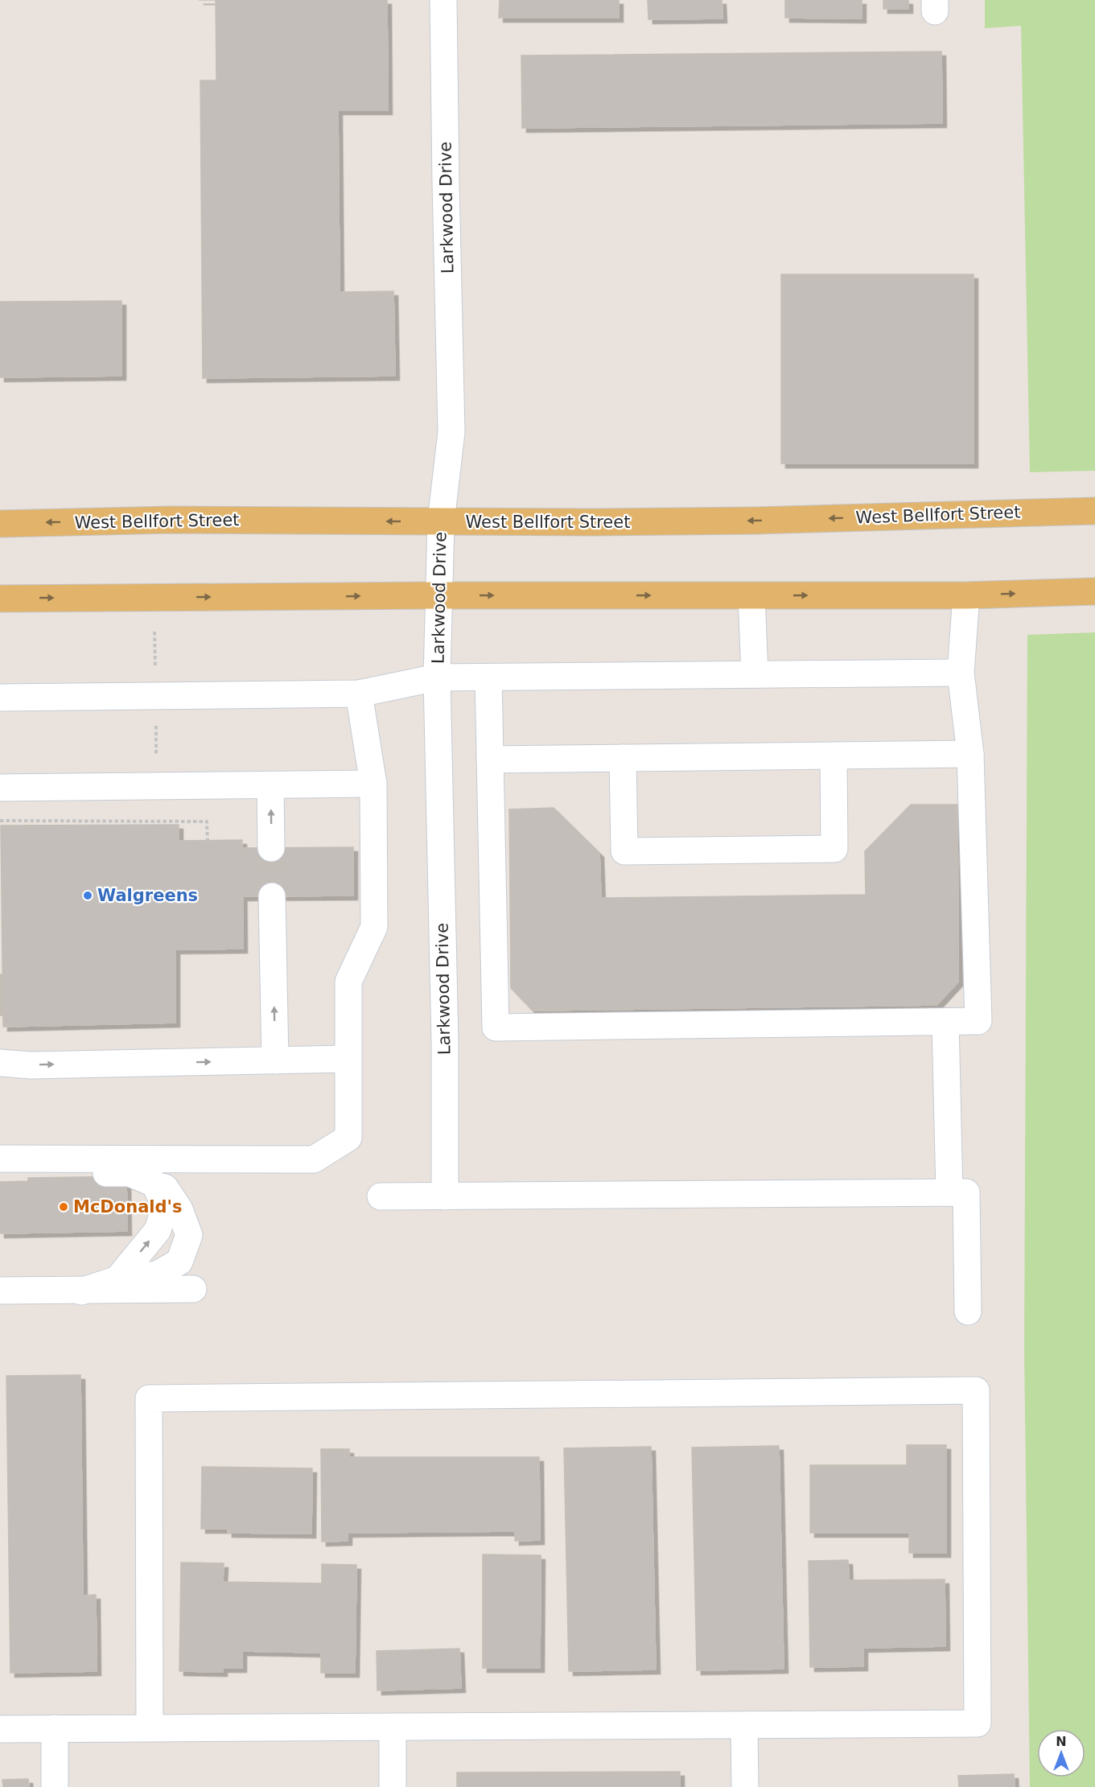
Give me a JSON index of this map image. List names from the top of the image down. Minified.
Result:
{"streets":{"main road":["West Bellfort Street"],"street":["Larkwood Drive"]},"crossings":[["Larkwood Drive","West Bellfort Street"]],"places":["Walgreens","McDonald's"],"north":"top"}
